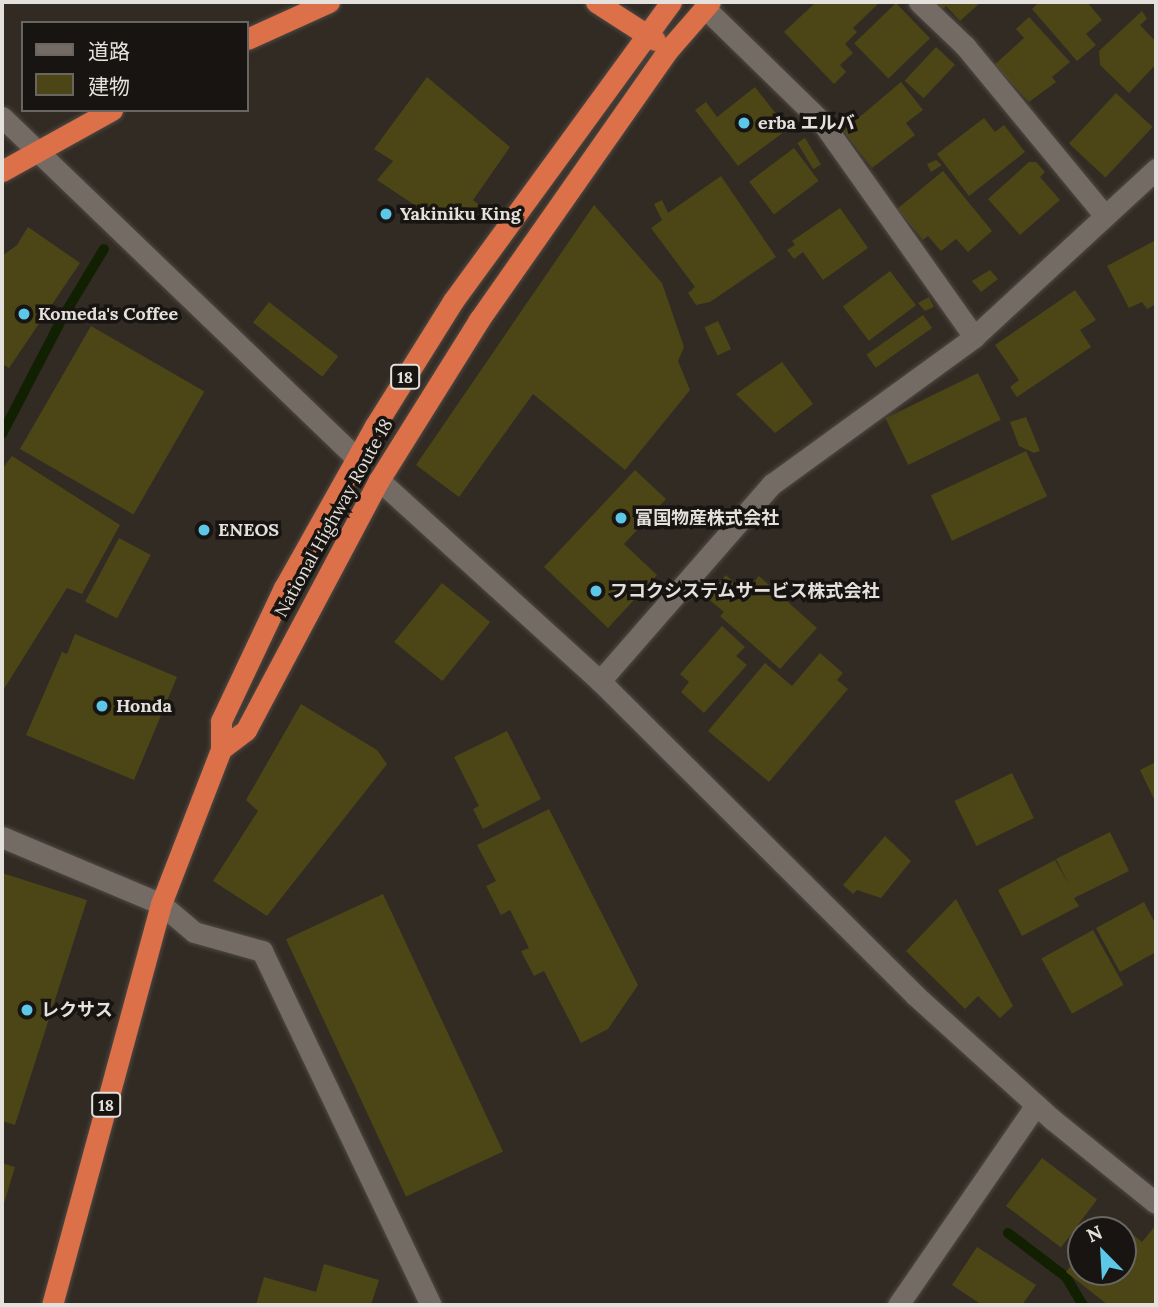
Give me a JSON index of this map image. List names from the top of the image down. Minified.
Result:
{"streets":{"highway":["18","National Highway Route 18"]},"places":["erba エルバ","Yakiniku King","Komeda's Coffee","富国物産株式会社","ENEOS","フコクシステムサービス株式会社","Honda","レクサス"],"legend":["道路","建物"],"north":"top left"}
